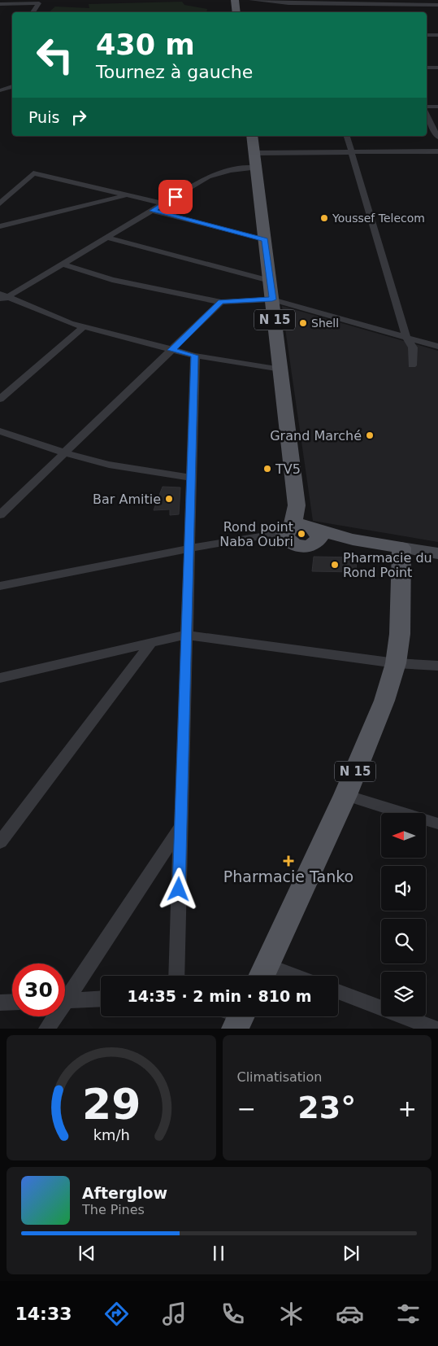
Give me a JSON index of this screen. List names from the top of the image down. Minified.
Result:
{"streets":{"main road":["N 15"]},"places":{"other":["Youssef Telecom","Shell","Grand Marché","TV5","Bar Amitie","Rond point Naba Oubri","Pharmacie du Rond Point"],"health":["Pharmacie Tanko"]},"north":"left","page":{"turn":["430 m","Tournez à gauche"],"then":"Puis","limit":"30","trip":"14:35 · 2 min · 810 m","tile":"Climatisation","heat":["−","23°","+"],"song":["Afterglow","The Pines"],"tabs":"14:33","gauge":["29","km/h"]}}
